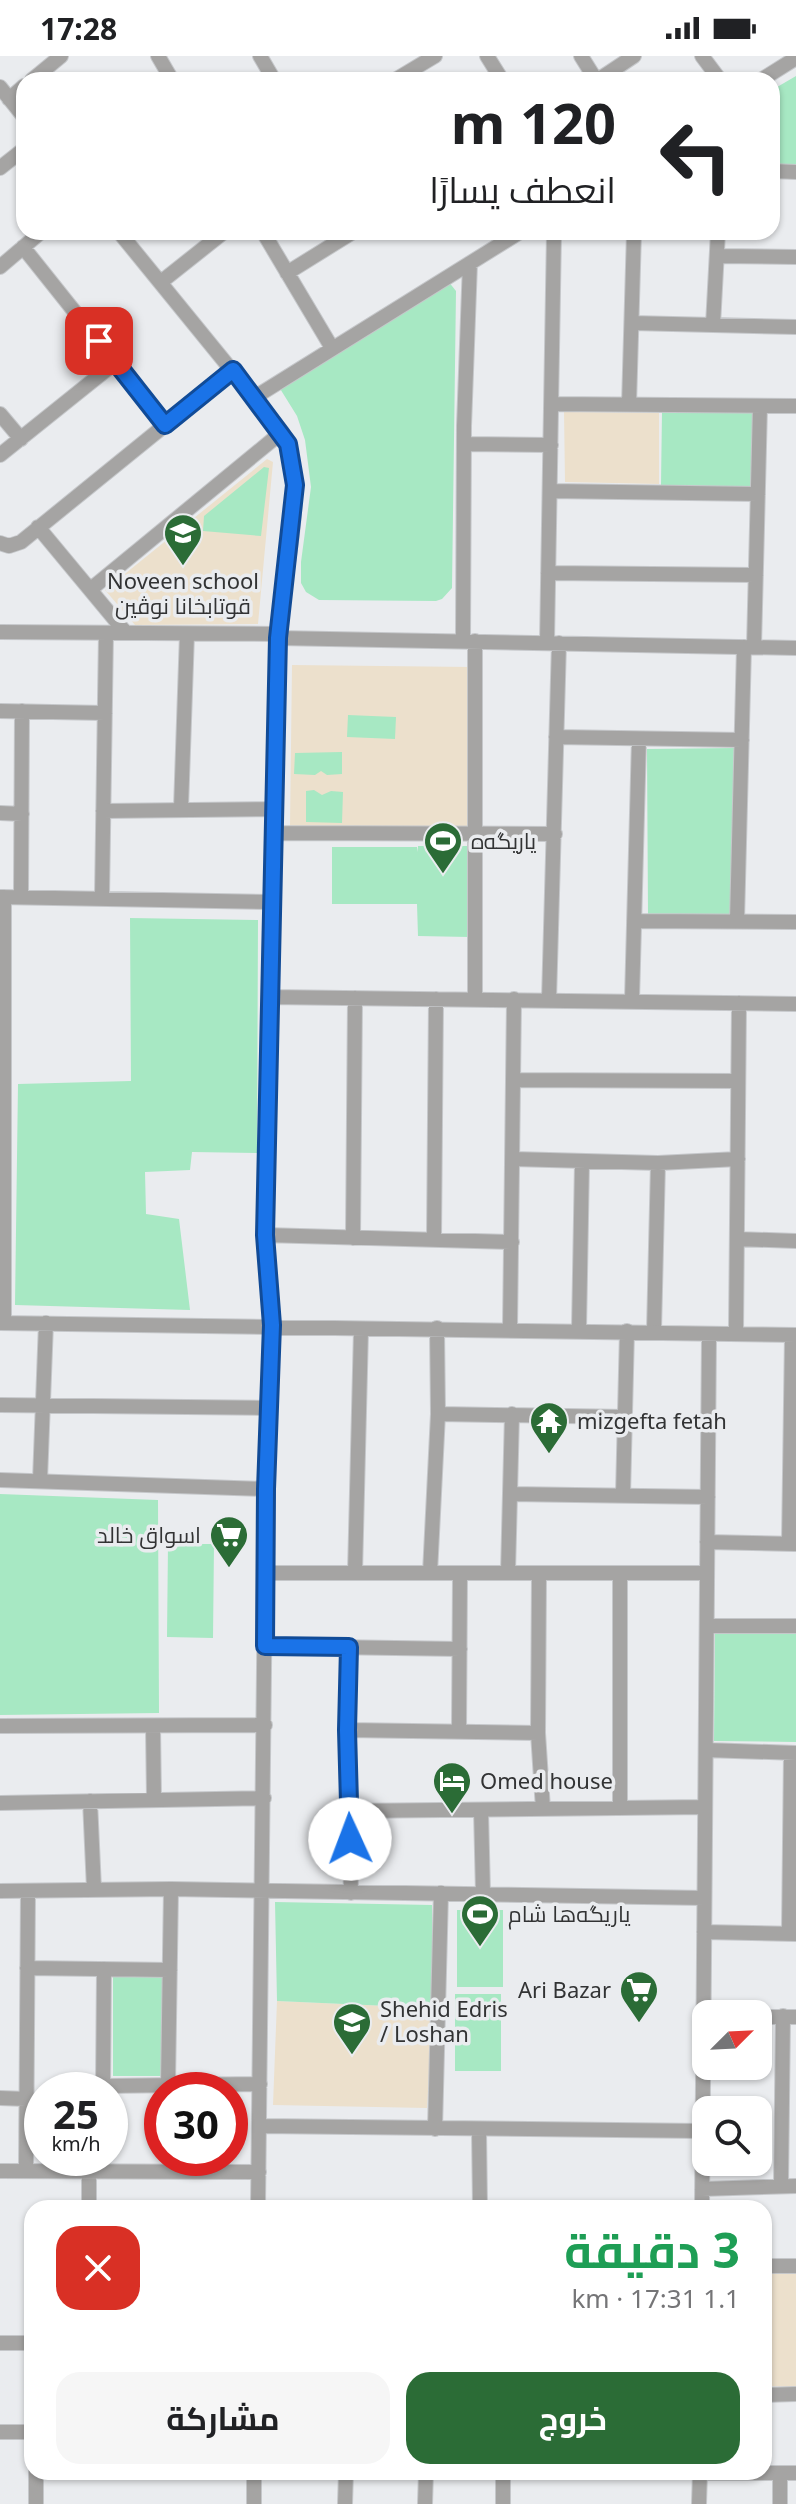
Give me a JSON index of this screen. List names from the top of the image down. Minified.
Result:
{"places":{"school or university":["Noveen school قوتابخانا نوڤين","Shehid Edris / Loshan"],"sports":["یاریگه‌ه","ياريگه‌ها شام"],"temple":["mizgefta fetah"],"supermarket":["اسواق خالد","Ari Bazar"],"hotel":["Omed house"]},"north":"top right","page":{"status":"17:28","turn":["120 m","انعطف يسارًا"],"speed":"25 km/h","limit":"30","heading":["3 دقيقة","1.1 km · 17:31"],"buttons":["خروج","مشاركة"]}}
